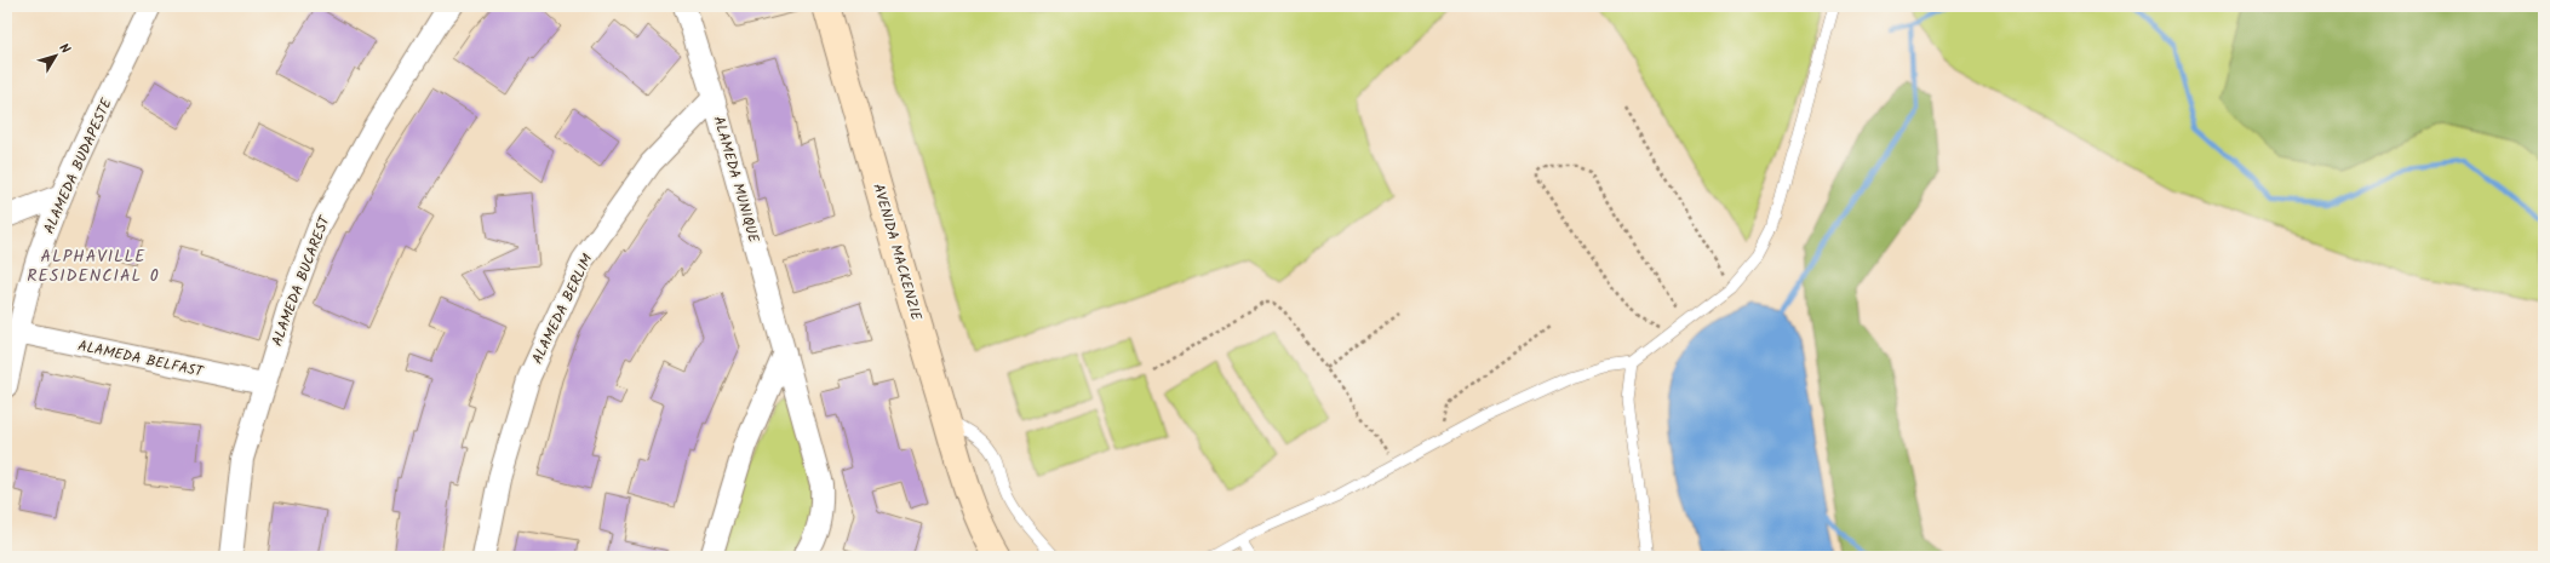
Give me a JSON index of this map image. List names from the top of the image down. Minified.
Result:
{"streets":{"main road":["AVENIDA MACKENZIE"],"street":["ALAMEDA BUDAPESTE","ALAMEDA MUNIQUE","ALAMEDA BUCAREST","ALAMEDA BERLIM","ALAMEDA BELFAST"]},"crossings":[["ALAMEDA BUDAPESTE","ALAMEDA BELFAST"],["ALAMEDA MUNIQUE","ALAMEDA BERLIM"],["ALAMEDA BUCAREST","ALAMEDA BELFAST"]],"districts":["ALPHAVILLE RESIDENCIAL 0"],"north":"top right"}
